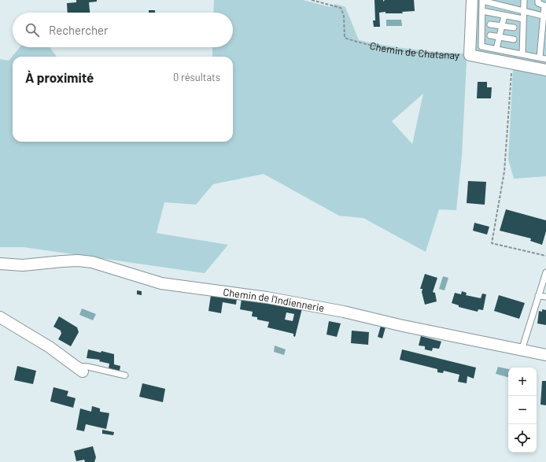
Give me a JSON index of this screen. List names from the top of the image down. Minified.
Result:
{"streets":{"street":["Chemin de Chatanay","Chemin de l'Indiennerie"]},"page":{"search":"Rechercher","heading":["À proximité","0 résultats"],"map_buttons":["+","−"]}}
